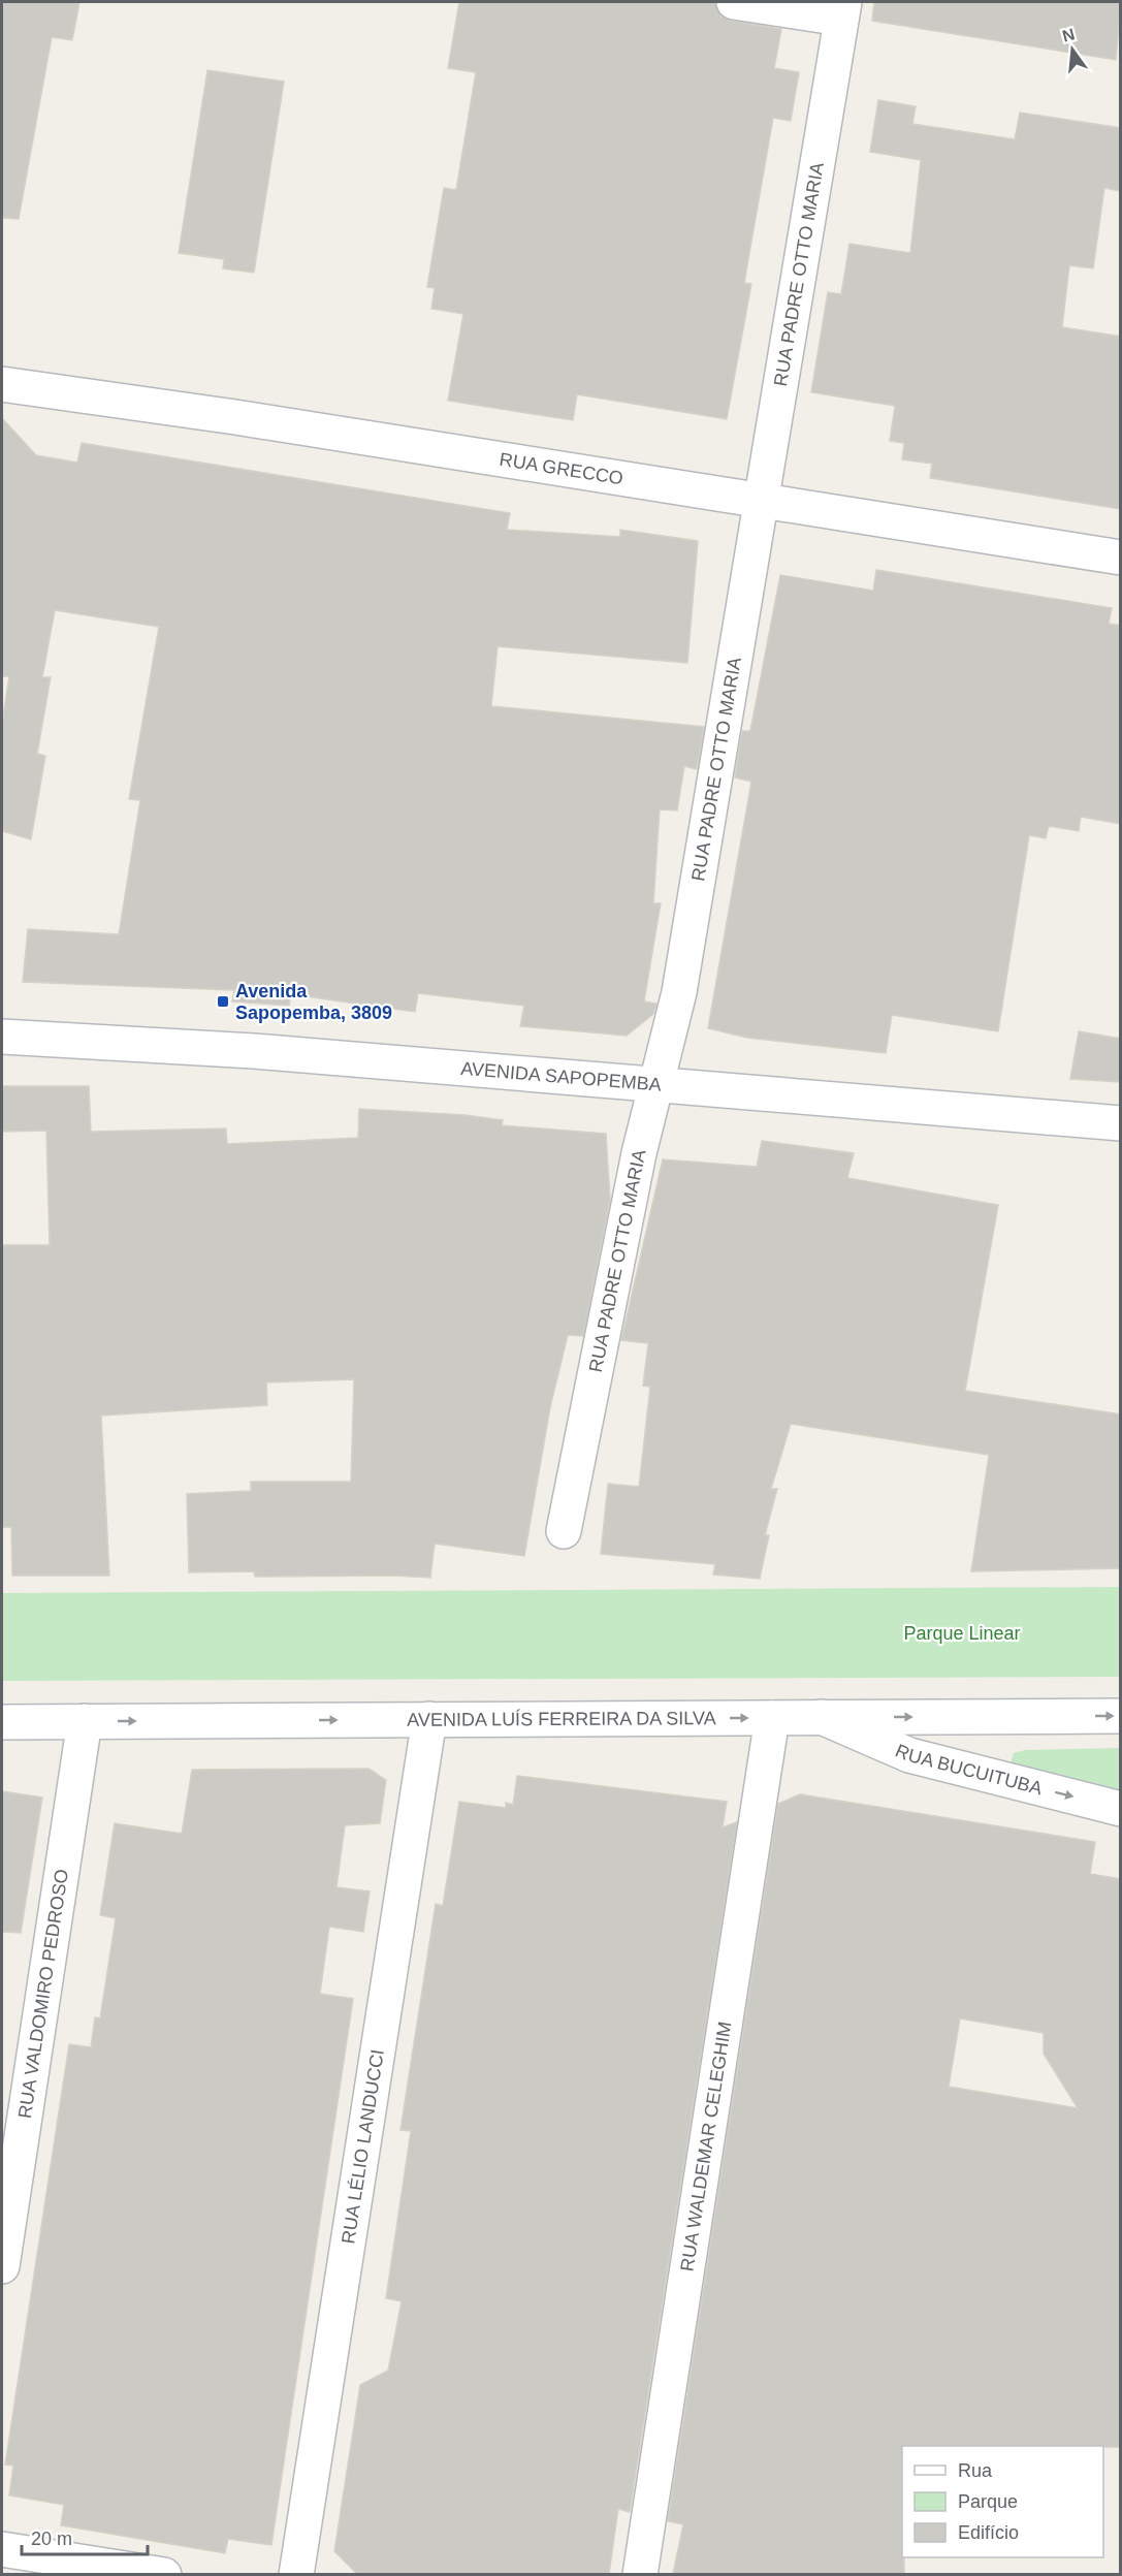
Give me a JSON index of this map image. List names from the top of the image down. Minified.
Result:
{"streets":{"street":["RUA PADRE OTTO MARIA","RUA GRECCO","AVENIDA SAPOPEMBA","AVENIDA LUÍS FERREIRA DA SILVA","RUA BUCUITUBA","RUA VALDOMIRO PEDROSO","RUA LÉLIO LANDUCCI","RUA WALDEMAR CELEGHIM"]},"crossings":[["RUA PADRE OTTO MARIA","RUA GRECCO"],["RUA PADRE OTTO MARIA","AVENIDA SAPOPEMBA"],["AVENIDA LUÍS FERREIRA DA SILVA","RUA BUCUITUBA"],["AVENIDA LUÍS FERREIRA DA SILVA","RUA VALDOMIRO PEDROSO"],["AVENIDA LUÍS FERREIRA DA SILVA","RUA LÉLIO LANDUCCI"],["AVENIDA LUÍS FERREIRA DA SILVA","RUA WALDEMAR CELEGHIM"]],"one_way":["AVENIDA LUÍS FERREIRA DA SILVA","RUA BUCUITUBA"],"parks":["Parque Linear"],"places":{"transit":["Avenida Sapopemba, 3809"]},"legend":["Rua","Parque","Edifício"],"scale_bar":"20 m","north":"top"}
